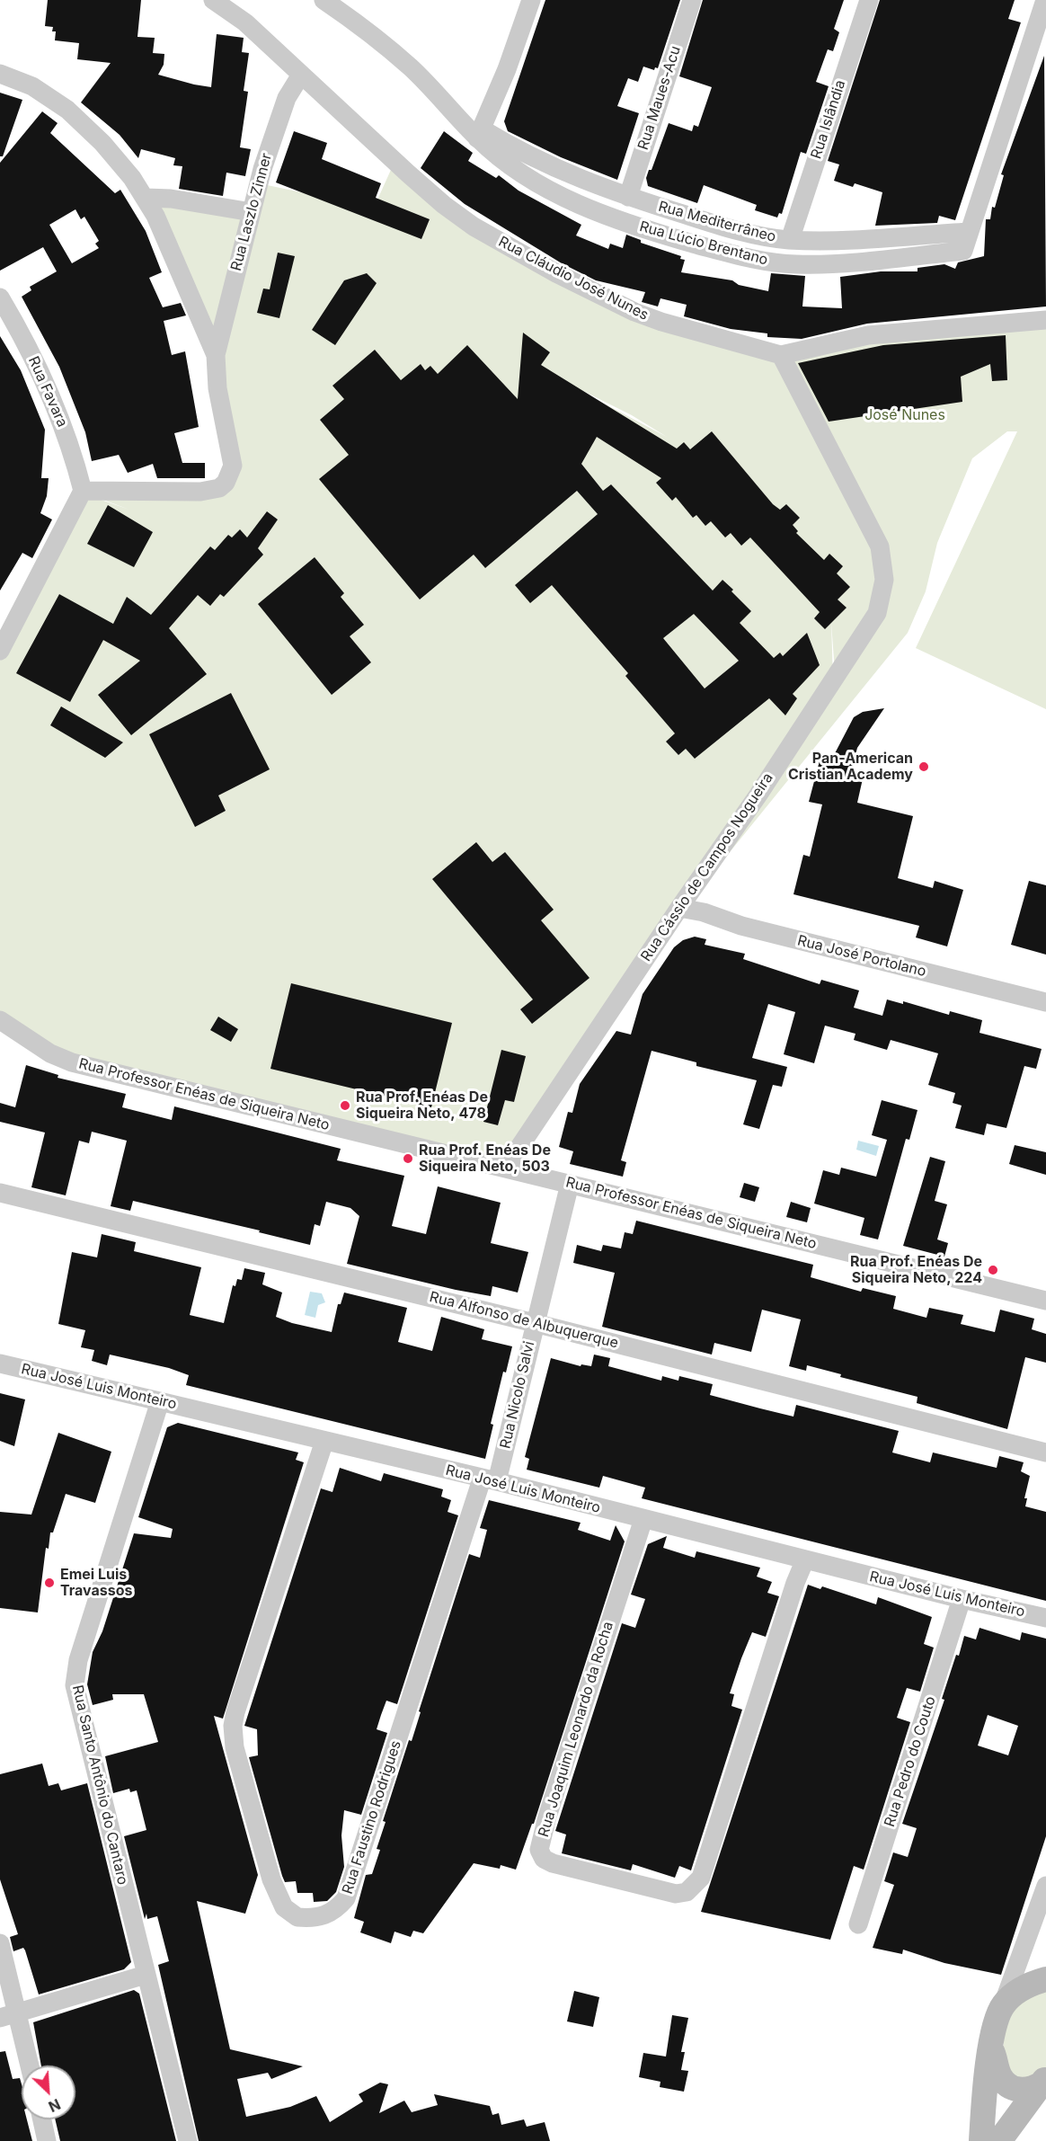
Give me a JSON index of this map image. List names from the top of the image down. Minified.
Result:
{"streets":{"street":["Rua Maues-Acu","Rua Islândia","Rua Laszlo Zinner","Rua Mediterrâneo","Rua Lúcio Brentano","Rua Cláudio José Nunes","Rua Favara","Rua Cássio de Campos Nogueira","Rua José Portolano","Rua Professor Enéas de Siqueira Neto","Rua Alfonso de Albuquerque","Rua José Luis Monteiro","Rua Nicolo Salvi","Rua Joaquim Leonardo da Rocha","Rua Pedro do Couto","Rua Santo Antônio do Cantaro","Rua Faustino Rodrigues"]},"crossings":[["Rua Maues-Acu","Rua Mediterrâneo"],["Rua Islândia","Rua Mediterrâneo"],["Rua Laszlo Zinner","Rua Cláudio José Nunes"],["Rua Mediterrâneo","Rua Lúcio Brentano"],["Rua Cláudio José Nunes","Rua Cássio de Campos Nogueira"],["Rua Cássio de Campos Nogueira","Rua José Portolano"],["Rua Cássio de Campos Nogueira","Rua Professor Enéas de Siqueira Neto"],["Rua Professor Enéas de Siqueira Neto","Rua Nicolo Salvi"],["Rua Alfonso de Albuquerque","Rua Nicolo Salvi"],["Rua José Luis Monteiro","Rua Nicolo Salvi"],["Rua José Luis Monteiro","Rua Joaquim Leonardo da Rocha"],["Rua José Luis Monteiro","Rua Pedro do Couto"],["Rua José Luis Monteiro","Rua Santo Antônio do Cantaro"],["Rua José Luis Monteiro","Rua Faustino Rodrigues"],["Rua Nicolo Salvi","Rua Faustino Rodrigues"]],"parks":["José Nunes"],"places":["Pan-American Cristian Academy","Rua Prof. Enéas De Siqueira Neto, 478","Rua Prof. Enéas De Siqueira Neto, 503","Rua Prof. Enéas De Siqueira Neto, 224","Emei Luis Travassos"],"north":"bottom right"}
